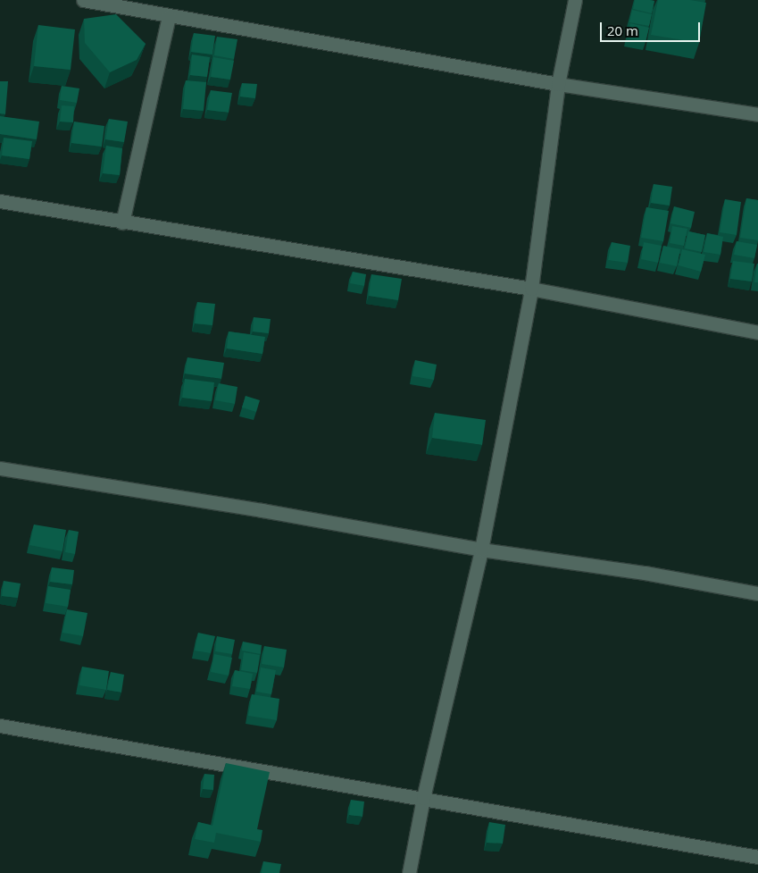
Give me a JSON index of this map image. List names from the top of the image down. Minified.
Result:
{"scale_bar":"20 m"}
